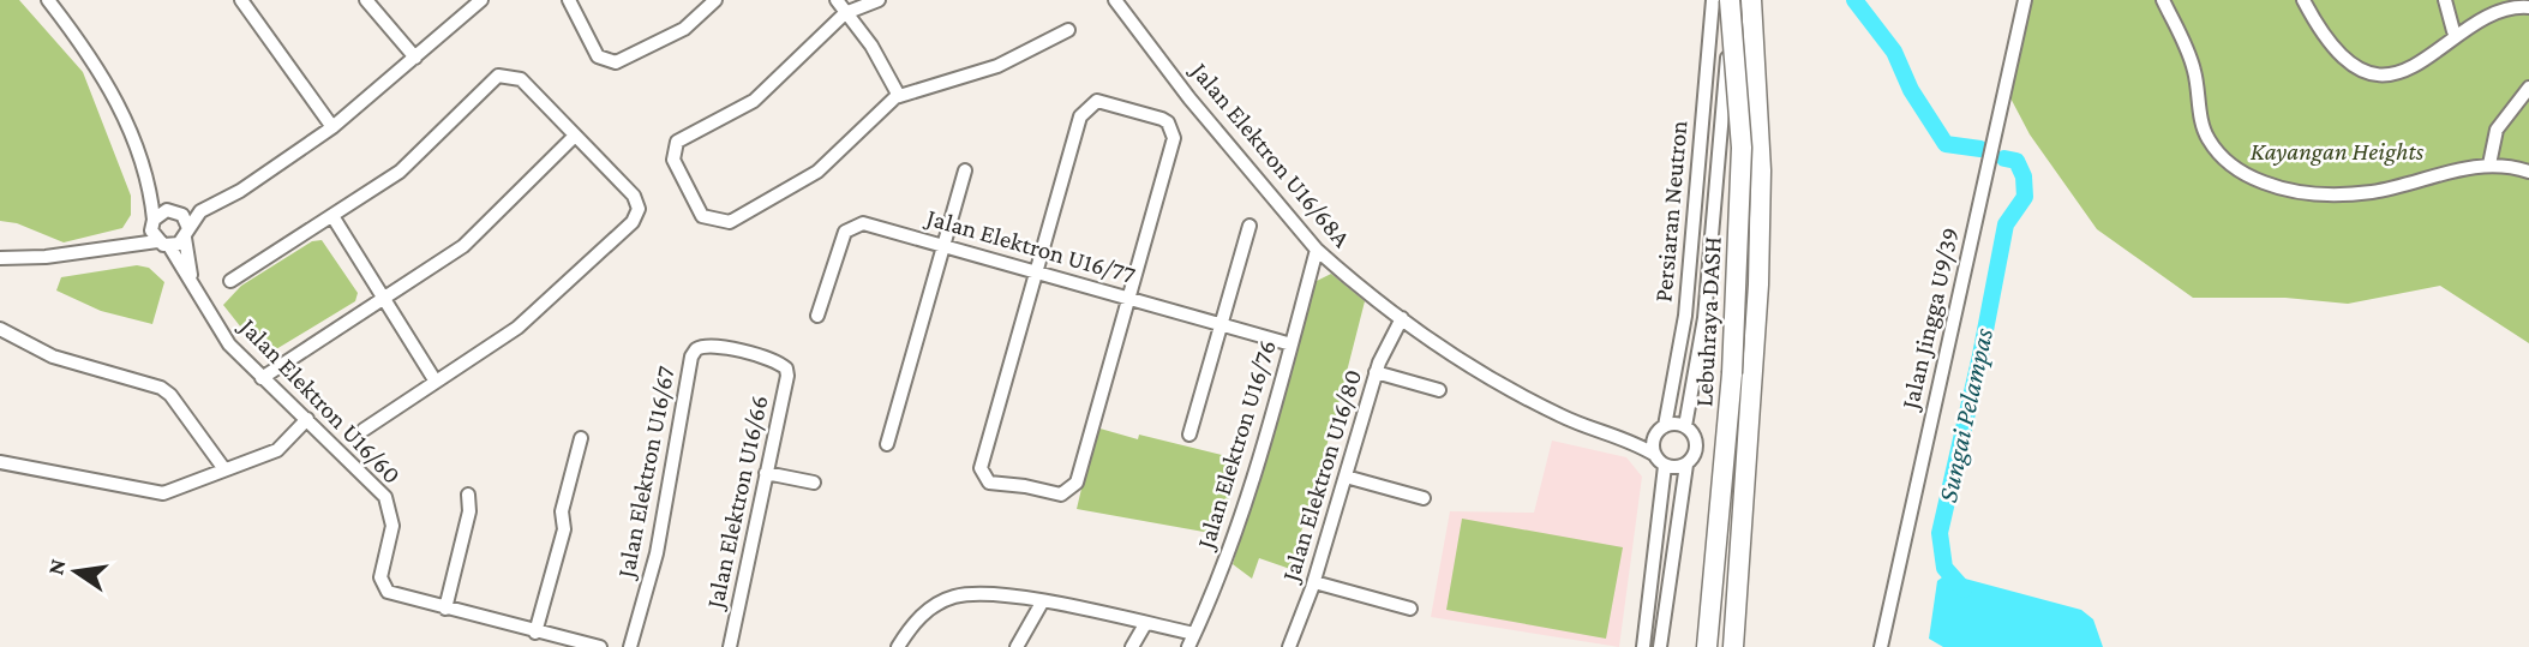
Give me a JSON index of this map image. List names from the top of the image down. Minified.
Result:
{"streets":{"highway":["Lebuhraya DASH"],"street":["Jalan Elektron U16/68A","Persiaran Neutron","Jalan Elektron U16/77","Jalan Jingga U9/39","Jalan Elektron U16/60","Jalan Elektron U16/76","Jalan Elektron U16/67","Jalan Elektron U16/80","Jalan Elektron U16/66"]},"crossings":[["Jalan Elektron U16/68A","Persiaran Neutron"],["Jalan Elektron U16/68A","Jalan Elektron U16/76"],["Jalan Elektron U16/68A","Jalan Elektron U16/80"],["Persiaran Neutron","Lebuhraya DASH"],["Jalan Elektron U16/77","Jalan Elektron U16/76"],["Jalan Elektron U16/67","Jalan Elektron U16/66"]],"water":["Sungai Pelampas"],"parks":["Kayangan Heights"],"north":"left"}
